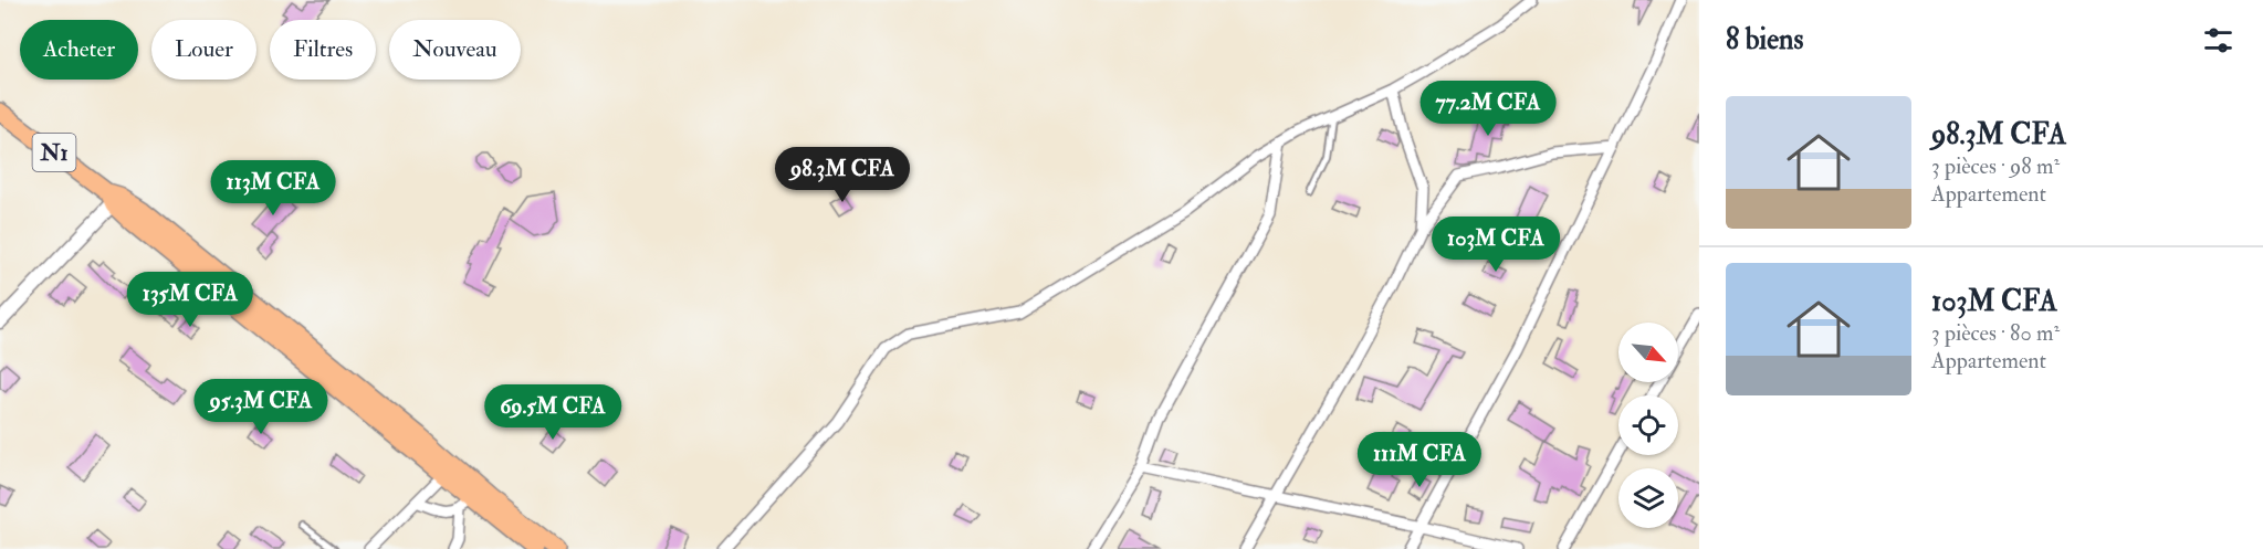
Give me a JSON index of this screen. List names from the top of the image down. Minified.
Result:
{"streets":{"main road":["N1"]},"north":"bottom right","page":{"heading":"8 biens","chip":["Acheter","Louer","Filtres","Nouveau"],"list":[{"name":"98.3M CFA","note":"3 pièces · 98 m² · Appartement"},{"name":"103M CFA","note":"3 pièces · 80 m² · Appartement"}],"price":["77.2M CFA","98.3M CFA","113M CFA","103M CFA","135M CFA","95.3M CFA","69.5M CFA","111M CFA"]}}
